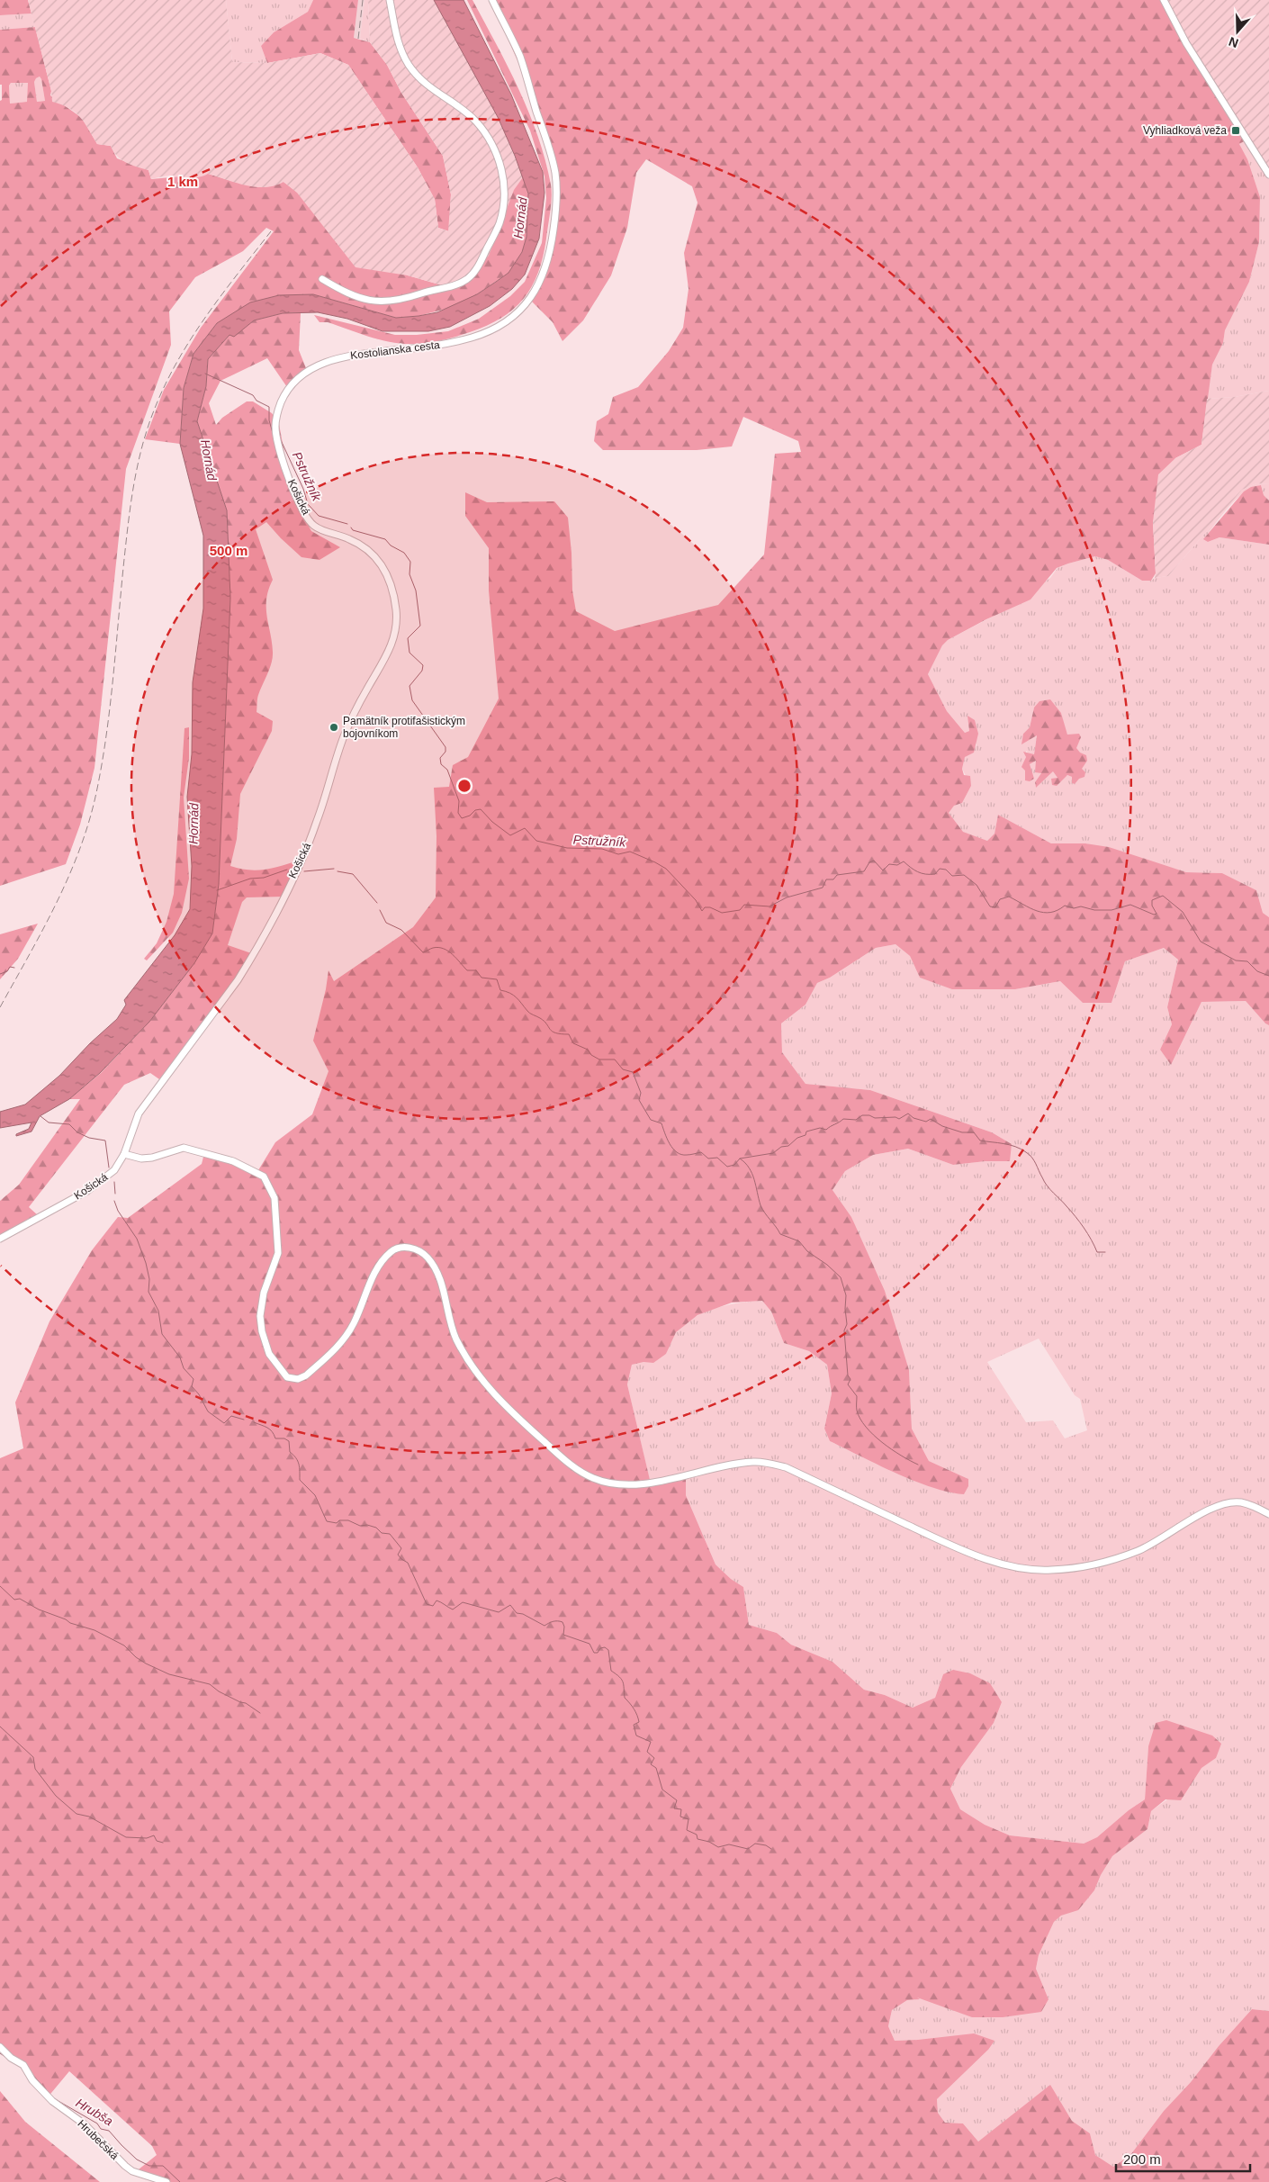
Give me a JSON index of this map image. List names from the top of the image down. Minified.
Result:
{"streets":{"street":["Kostolianska cesta","Košická","Hrubečská"]},"crossings":[["Kostolianska cesta","Košická"]],"water":["Hornád","Pstružník","Hrubša"],"places":{"transit":["Vyhliadková veža"],"other":["Pamätník protifašistickým bojovníkom"]},"scale_bar":"200 m","north":"bottom","rings":["1 km","500 m"]}
